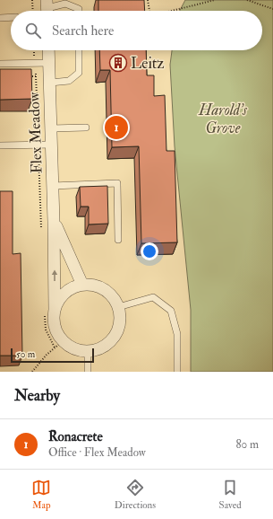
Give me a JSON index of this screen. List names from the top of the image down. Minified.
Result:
{"streets":{"street":["Flex Meadow"]},"parks":["Harold's Grove"],"places":{"building":["Leitz"]},"scale_bar":"50 m","page":{"search":"Search here","pins":"1","scale":"50 m","heading":"Nearby","list":[{"mark":"1","name":"Ronacrete","note":"Office · Flex Meadow","value":"80 m"}],"nav":["Map","Directions","Saved"]}}
